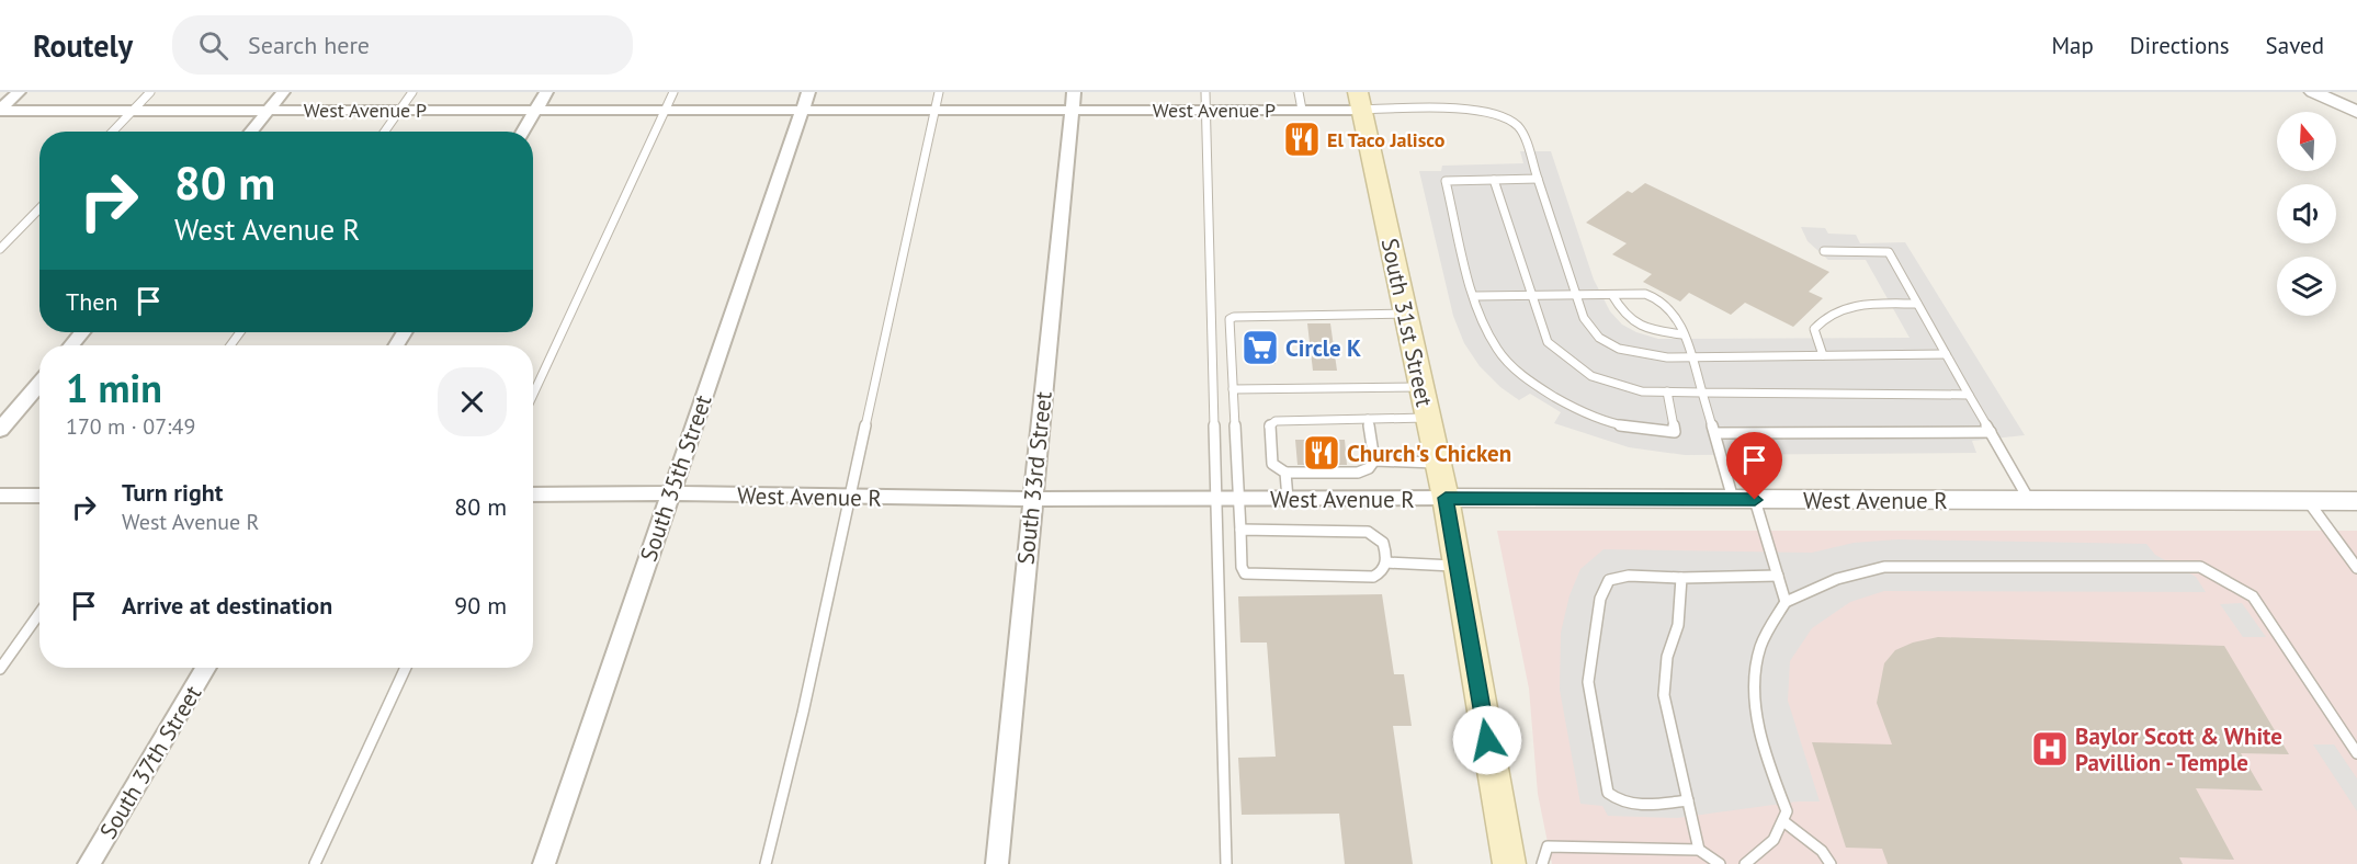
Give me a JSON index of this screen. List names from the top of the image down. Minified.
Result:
{"streets":{"main road":["South 31st Street"],"street":["West Avenue P","South 35th Street","South 33rd Street","West Avenue R","South 37th Street"]},"crossings":[["West Avenue P","South 31st Street"],["West Avenue P","South 35th Street"],["West Avenue P","South 33rd Street"],["South 31st Street","West Avenue R"],["South 35th Street","West Avenue R"],["South 33rd Street","West Avenue R"]],"places":{"restaurant":["El Taco Jalisco","Church's Chicken"],"supermarket":["Circle K"],"hospital":["Baylor Scott & White Pavillion - Temple"]},"north":"top","page":{"header":"Routely","search":"Search here","nav":["Map","Directions","Saved"],"turn":["80 m","West Avenue R"],"then":"Then","heading":["1 min","170 m · 07:49"],"list":[{"name":"Turn right","note":"West Avenue R","value":"80 m"},{"name":"Arrive at destination","value":"90 m"}]}}
